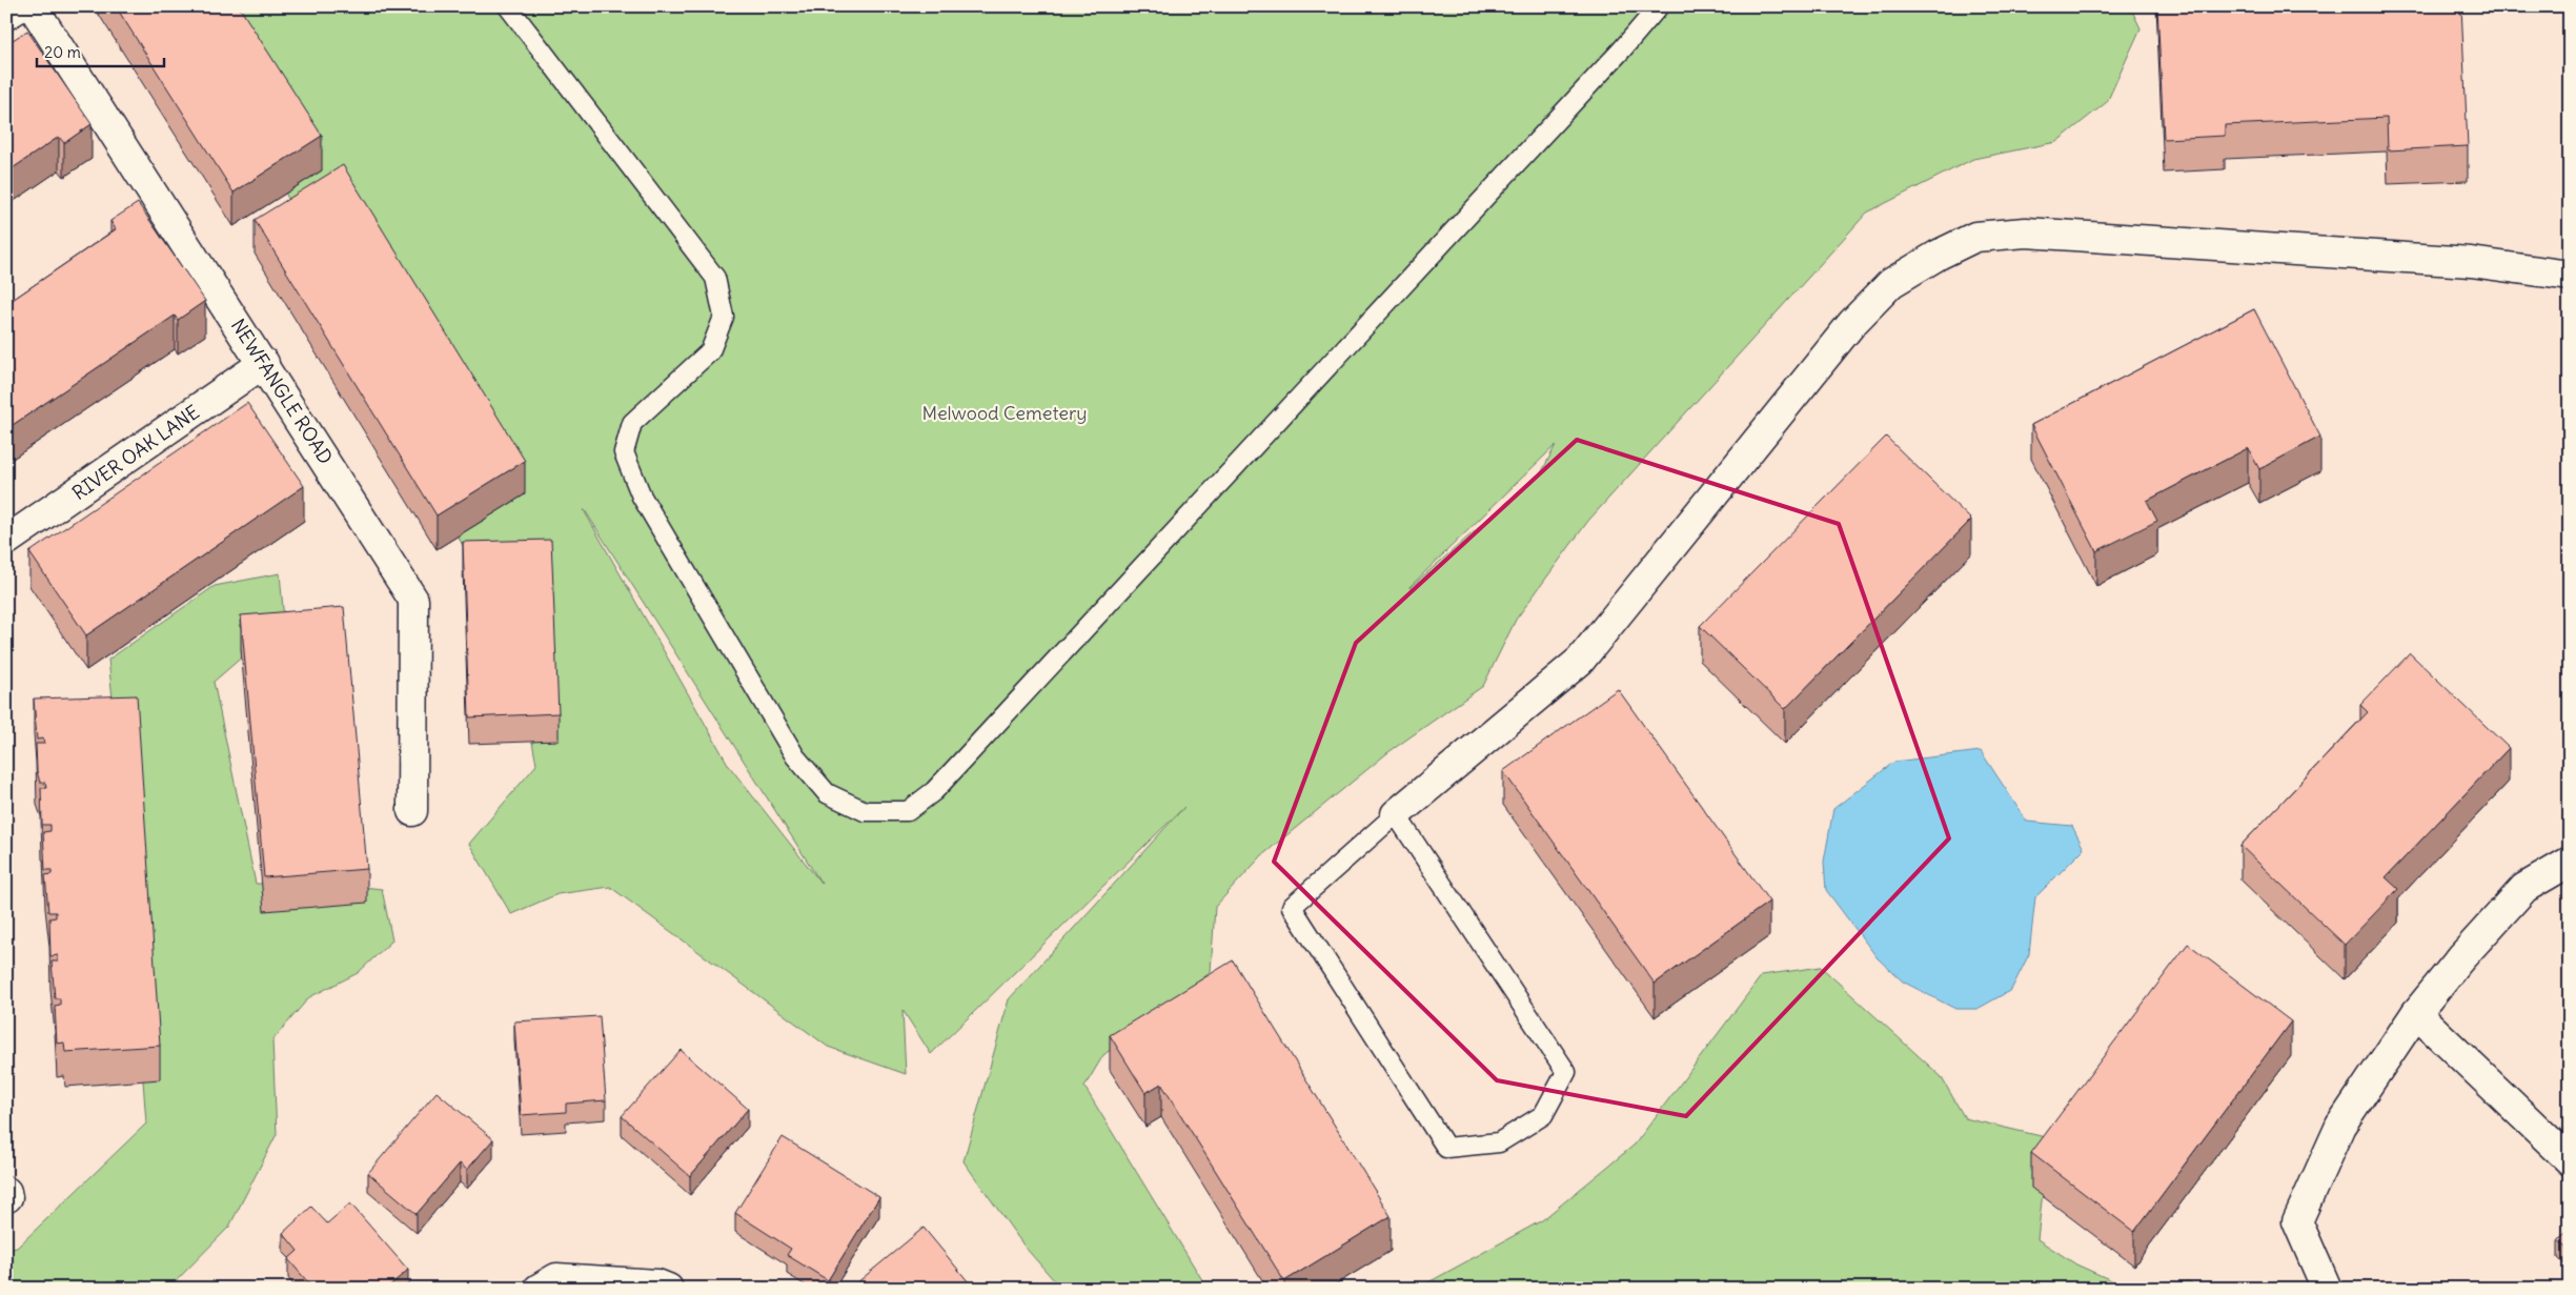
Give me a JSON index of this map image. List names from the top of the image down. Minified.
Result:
{"streets":{"street":["NEWFANGLE ROAD","RIVER OAK LANE"]},"crossings":[["NEWFANGLE ROAD","RIVER OAK LANE"]],"parks":["Melwood Cemetery"],"scale_bar":"20 m"}
